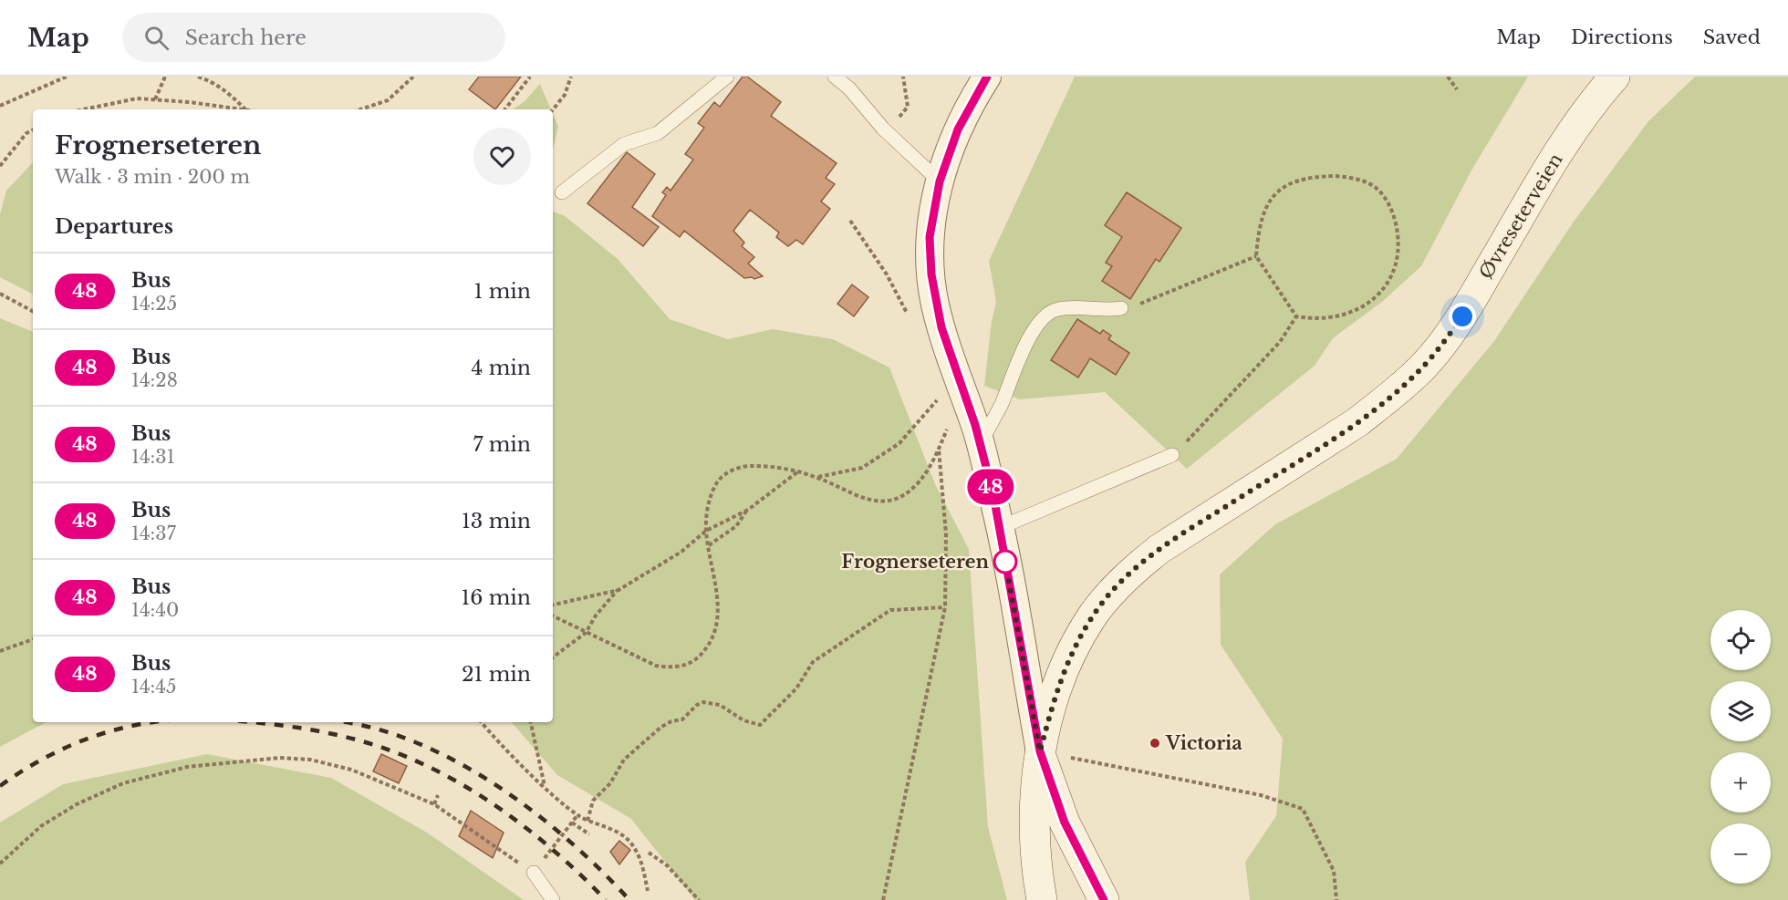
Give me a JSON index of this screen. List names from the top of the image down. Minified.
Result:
{"streets":{"main road":["Øvreseterveien"]},"places":["Frognerseteren","Victoria"],"lines":["bus line 48"],"page":{"header":"Map","search":"Search here","nav":["Map","Directions","Saved"],"on_map":"48","heading":[["Frognerseteren","Walk · 3 min · 200 m"],"Departures"],"list":[{"mark":"48","name":"Bus","note":"14:25","value":"1 min"},{"mark":"48","name":"Bus","note":"14:28","value":"4 min"},{"mark":"48","name":"Bus","note":"14:31","value":"7 min"},{"mark":"48","name":"Bus","note":"14:37","value":"13 min"},{"mark":"48","name":"Bus","note":"14:40","value":"16 min"},{"mark":"48","name":"Bus","note":"14:45","value":"21 min"}],"map_buttons":["+","−"]}}
